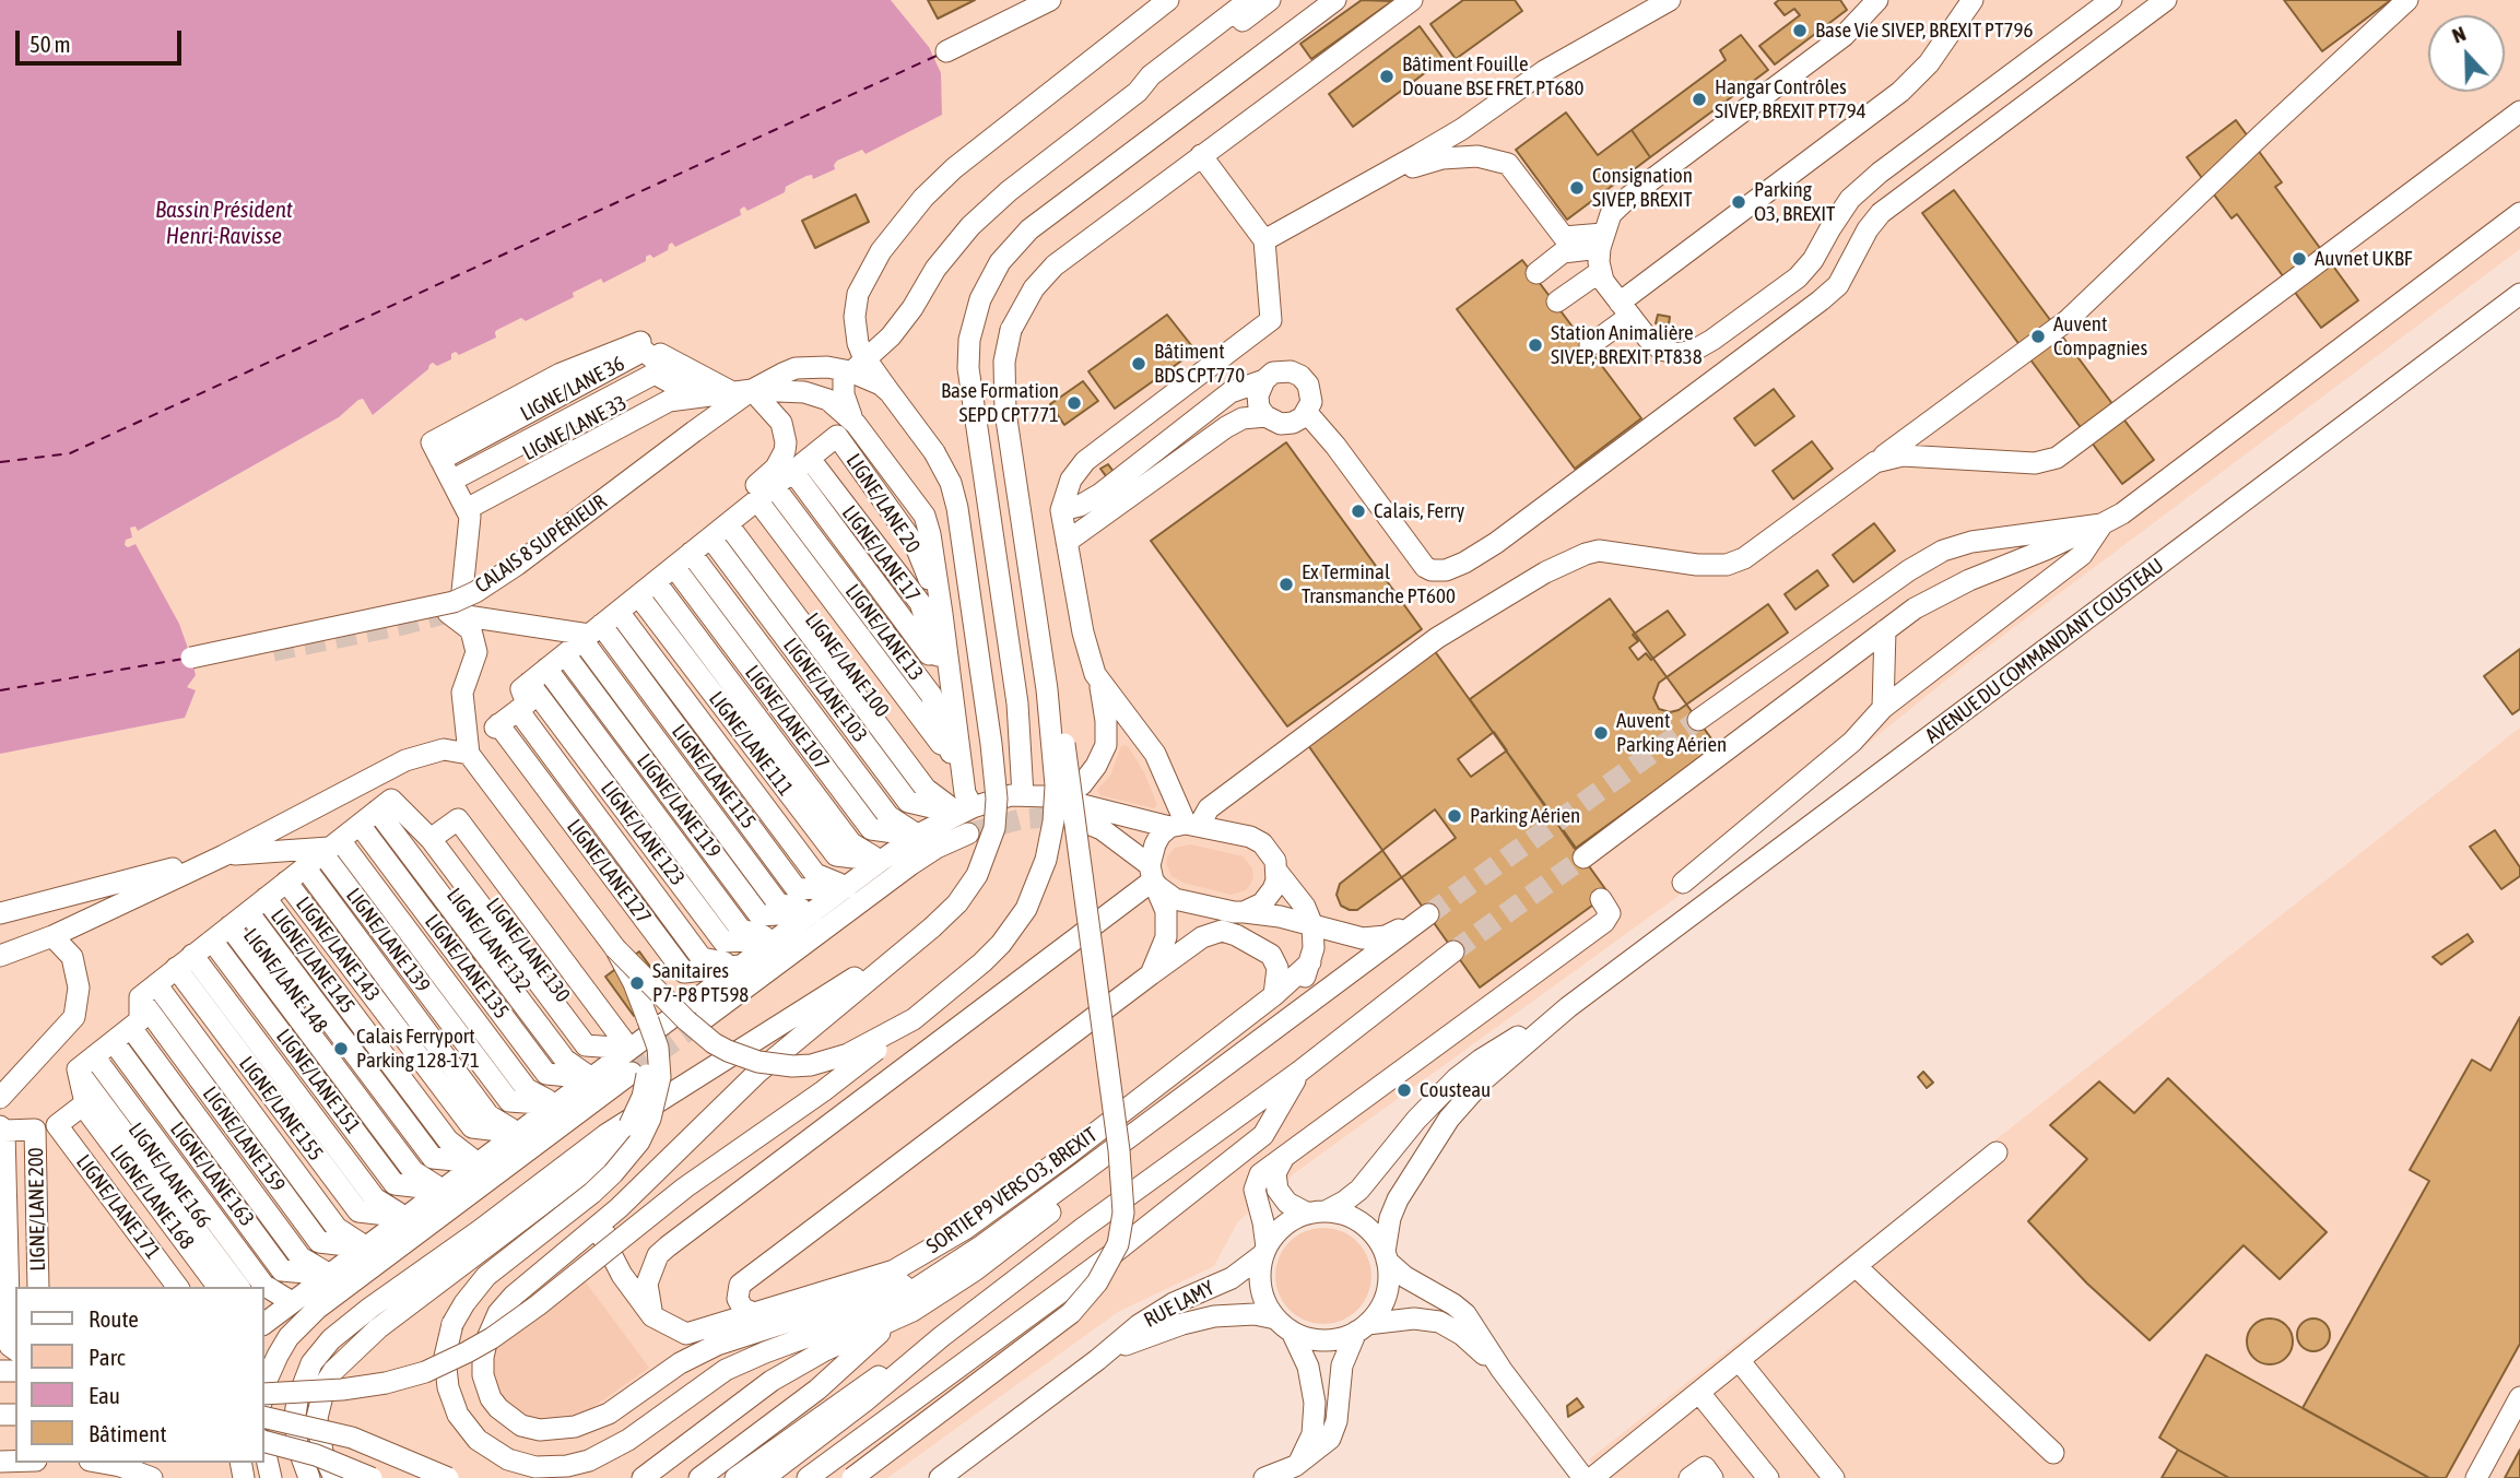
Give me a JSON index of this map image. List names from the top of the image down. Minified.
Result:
{"streets":{"street":["LIGNE/LANE 36","LIGNE/LANE 33","CALAIS 8 SUPÉRIEUR","LIGNE/LANE 17","AVENUE DU COMMANDANT COUSTEAU","LIGNE/LANE 100","LIGNE/LANE 103","LIGNE/LANE 107","LIGNE/LANE 111","LIGNE/LANE 115","LIGNE/LANE 119","LIGNE/LANE 123","LIGNE/LANE 127","LIGNE/LANE 139","LIGNE/LANE 132","LIGNE/LANE 143","LIGNE/LANE 135","LIGNE/LANE 148","LIGNE/LANE 151","LIGNE/LANE 155","LIGNE/LANE 159","LIGNE/LANE 163","LIGNE/LANE 166","SORTIE P9 VERS O3, BREXIT","LIGNE/LANE 168","LIGNE/LANE 171","LIGNE/LANE 200","RUE LAMY"]},"crossings":[["LIGNE/LANE 36","LIGNE/LANE 33"],["LIGNE/LANE 17","LIGNE/LANE 100"],["LIGNE/LANE 17","LIGNE/LANE 103"],["LIGNE/LANE 17","LIGNE/LANE 107"],["LIGNE/LANE 17","LIGNE/LANE 111"],["LIGNE/LANE 17","LIGNE/LANE 115"],["LIGNE/LANE 17","LIGNE/LANE 119"],["LIGNE/LANE 17","LIGNE/LANE 123"],["LIGNE/LANE 17","LIGNE/LANE 127"],["AVENUE DU COMMANDANT COUSTEAU","RUE LAMY"],["LIGNE/LANE 100","LIGNE/LANE 103"],["LIGNE/LANE 100","LIGNE/LANE 107"],["LIGNE/LANE 100","LIGNE/LANE 111"],["LIGNE/LANE 100","LIGNE/LANE 115"],["LIGNE/LANE 100","LIGNE/LANE 119"],["LIGNE/LANE 100","LIGNE/LANE 123"],["LIGNE/LANE 100","LIGNE/LANE 127"],["LIGNE/LANE 103","LIGNE/LANE 107"],["LIGNE/LANE 103","LIGNE/LANE 111"],["LIGNE/LANE 103","LIGNE/LANE 115"],["LIGNE/LANE 103","LIGNE/LANE 119"],["LIGNE/LANE 103","LIGNE/LANE 123"],["LIGNE/LANE 103","LIGNE/LANE 127"],["LIGNE/LANE 107","LIGNE/LANE 111"],["LIGNE/LANE 107","LIGNE/LANE 115"],["LIGNE/LANE 107","LIGNE/LANE 119"],["LIGNE/LANE 107","LIGNE/LANE 123"],["LIGNE/LANE 107","LIGNE/LANE 127"],["LIGNE/LANE 111","LIGNE/LANE 115"],["LIGNE/LANE 111","LIGNE/LANE 119"],["LIGNE/LANE 111","LIGNE/LANE 123"],["LIGNE/LANE 111","LIGNE/LANE 127"],["LIGNE/LANE 115","LIGNE/LANE 119"],["LIGNE/LANE 115","LIGNE/LANE 123"],["LIGNE/LANE 115","LIGNE/LANE 127"],["LIGNE/LANE 119","LIGNE/LANE 123"],["LIGNE/LANE 119","LIGNE/LANE 127"],["LIGNE/LANE 123","LIGNE/LANE 127"],["LIGNE/LANE 139","LIGNE/LANE 132"],["LIGNE/LANE 139","LIGNE/LANE 143"],["LIGNE/LANE 139","LIGNE/LANE 135"],["LIGNE/LANE 139","LIGNE/LANE 148"],["LIGNE/LANE 139","LIGNE/LANE 151"],["LIGNE/LANE 139","LIGNE/LANE 155"],["LIGNE/LANE 139","LIGNE/LANE 159"],["LIGNE/LANE 132","LIGNE/LANE 143"],["LIGNE/LANE 132","LIGNE/LANE 135"],["LIGNE/LANE 132","LIGNE/LANE 148"],["LIGNE/LANE 132","LIGNE/LANE 151"],["LIGNE/LANE 132","LIGNE/LANE 155"],["LIGNE/LANE 132","LIGNE/LANE 159"],["LIGNE/LANE 143","LIGNE/LANE 135"],["LIGNE/LANE 143","LIGNE/LANE 148"],["LIGNE/LANE 143","LIGNE/LANE 151"],["LIGNE/LANE 143","LIGNE/LANE 155"],["LIGNE/LANE 143","LIGNE/LANE 159"],["LIGNE/LANE 135","LIGNE/LANE 148"],["LIGNE/LANE 135","LIGNE/LANE 151"],["LIGNE/LANE 135","LIGNE/LANE 155"],["LIGNE/LANE 135","LIGNE/LANE 159"],["LIGNE/LANE 148","LIGNE/LANE 151"],["LIGNE/LANE 148","LIGNE/LANE 155"],["LIGNE/LANE 148","LIGNE/LANE 159"],["LIGNE/LANE 151","LIGNE/LANE 155"],["LIGNE/LANE 151","LIGNE/LANE 159"],["LIGNE/LANE 155","LIGNE/LANE 159"],["LIGNE/LANE 163","LIGNE/LANE 166"],["LIGNE/LANE 168","LIGNE/LANE 171"]],"water":["Bassin Président Henri-Ravisse"],"places":["Base Vie SIVEP, BREXIT PT796","Bâtiment Fouille Douane BSE FRET PT680","Hangar Contrôles SIVEP, BREXIT PT794","Consignation SIVEP, BREXIT","Parking O3, BREXIT","Auvnet UKBF","Auvent Compagnies","Station Animalière SIVEP, BREXIT PT838","Bâtiment BDS CPT770","Base Formation SEPD CPT771","Calais, Ferry","Ex Terminal Transmanche PT600","Auvent Parking Aérien","Parking Aérien","Sanitaires P7-P8 PT598","Calais Ferryport Parking 128-171","Cousteau"],"legend":["Route","Parc","Eau","Bâtiment"],"scale_bar":"50 m","north":"top"}
